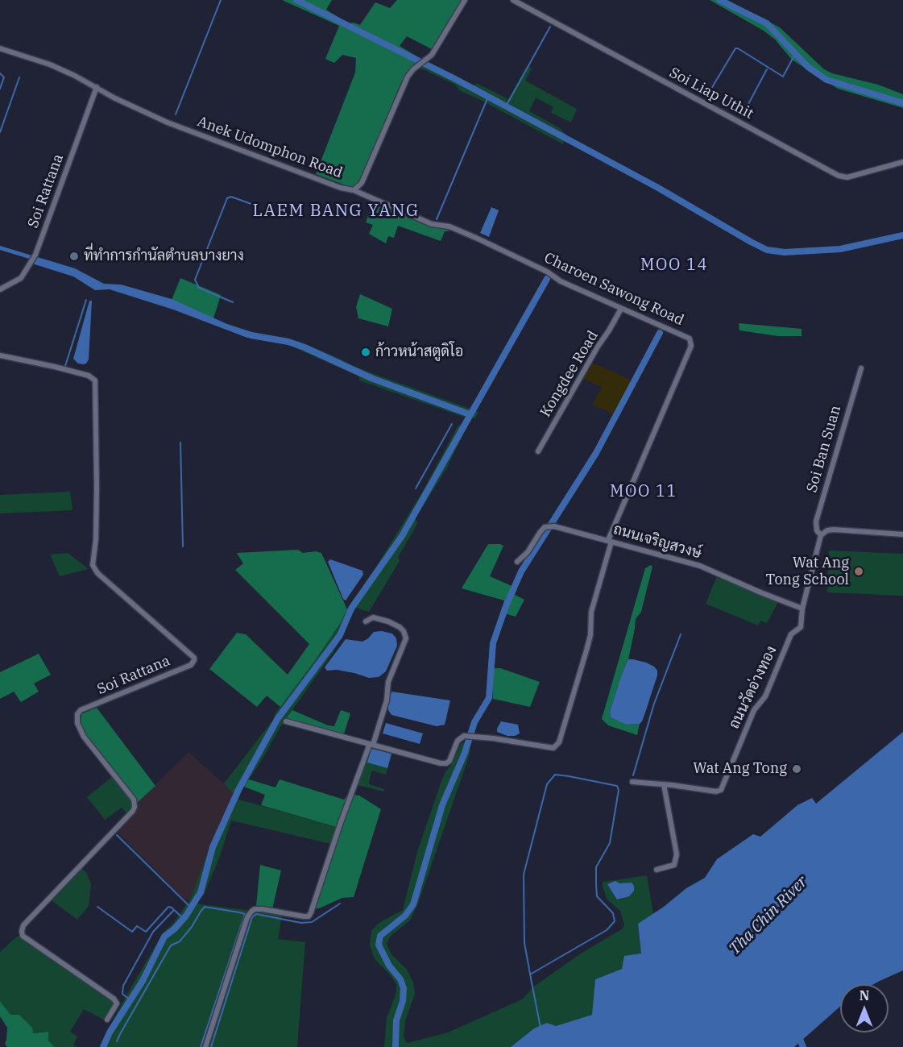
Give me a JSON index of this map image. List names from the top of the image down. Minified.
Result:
{"streets":{"street":["Soi Liap Uthit","Anek Udomphon Road","Soi Rattana","Charoen Sawong Road","Kongdee Road","Soi Ban Suan","ถนนเจริญสวงษ์","ถนนวัดอ่างทอง"]},"crossings":[["Anek Udomphon Road","Soi Rattana"],["Anek Udomphon Road","Charoen Sawong Road"],["Charoen Sawong Road","Kongdee Road"],["Charoen Sawong Road","ถนนเจริญสวงษ์"],["Soi Ban Suan","ถนนวัดอ่างทอง"],["ถนนเจริญสวงษ์","ถนนวัดอ่างทอง"]],"districts":["LAEM BANG YANG","MOO 14","MOO 11"],"water":["Tha Chin River"],"places":["ที่ทำการกำนัลตำบลบางยาง","ก้าวหน้าสตูดิโอ","Wat Ang Tong School","Wat Ang Tong"],"north":"top"}
